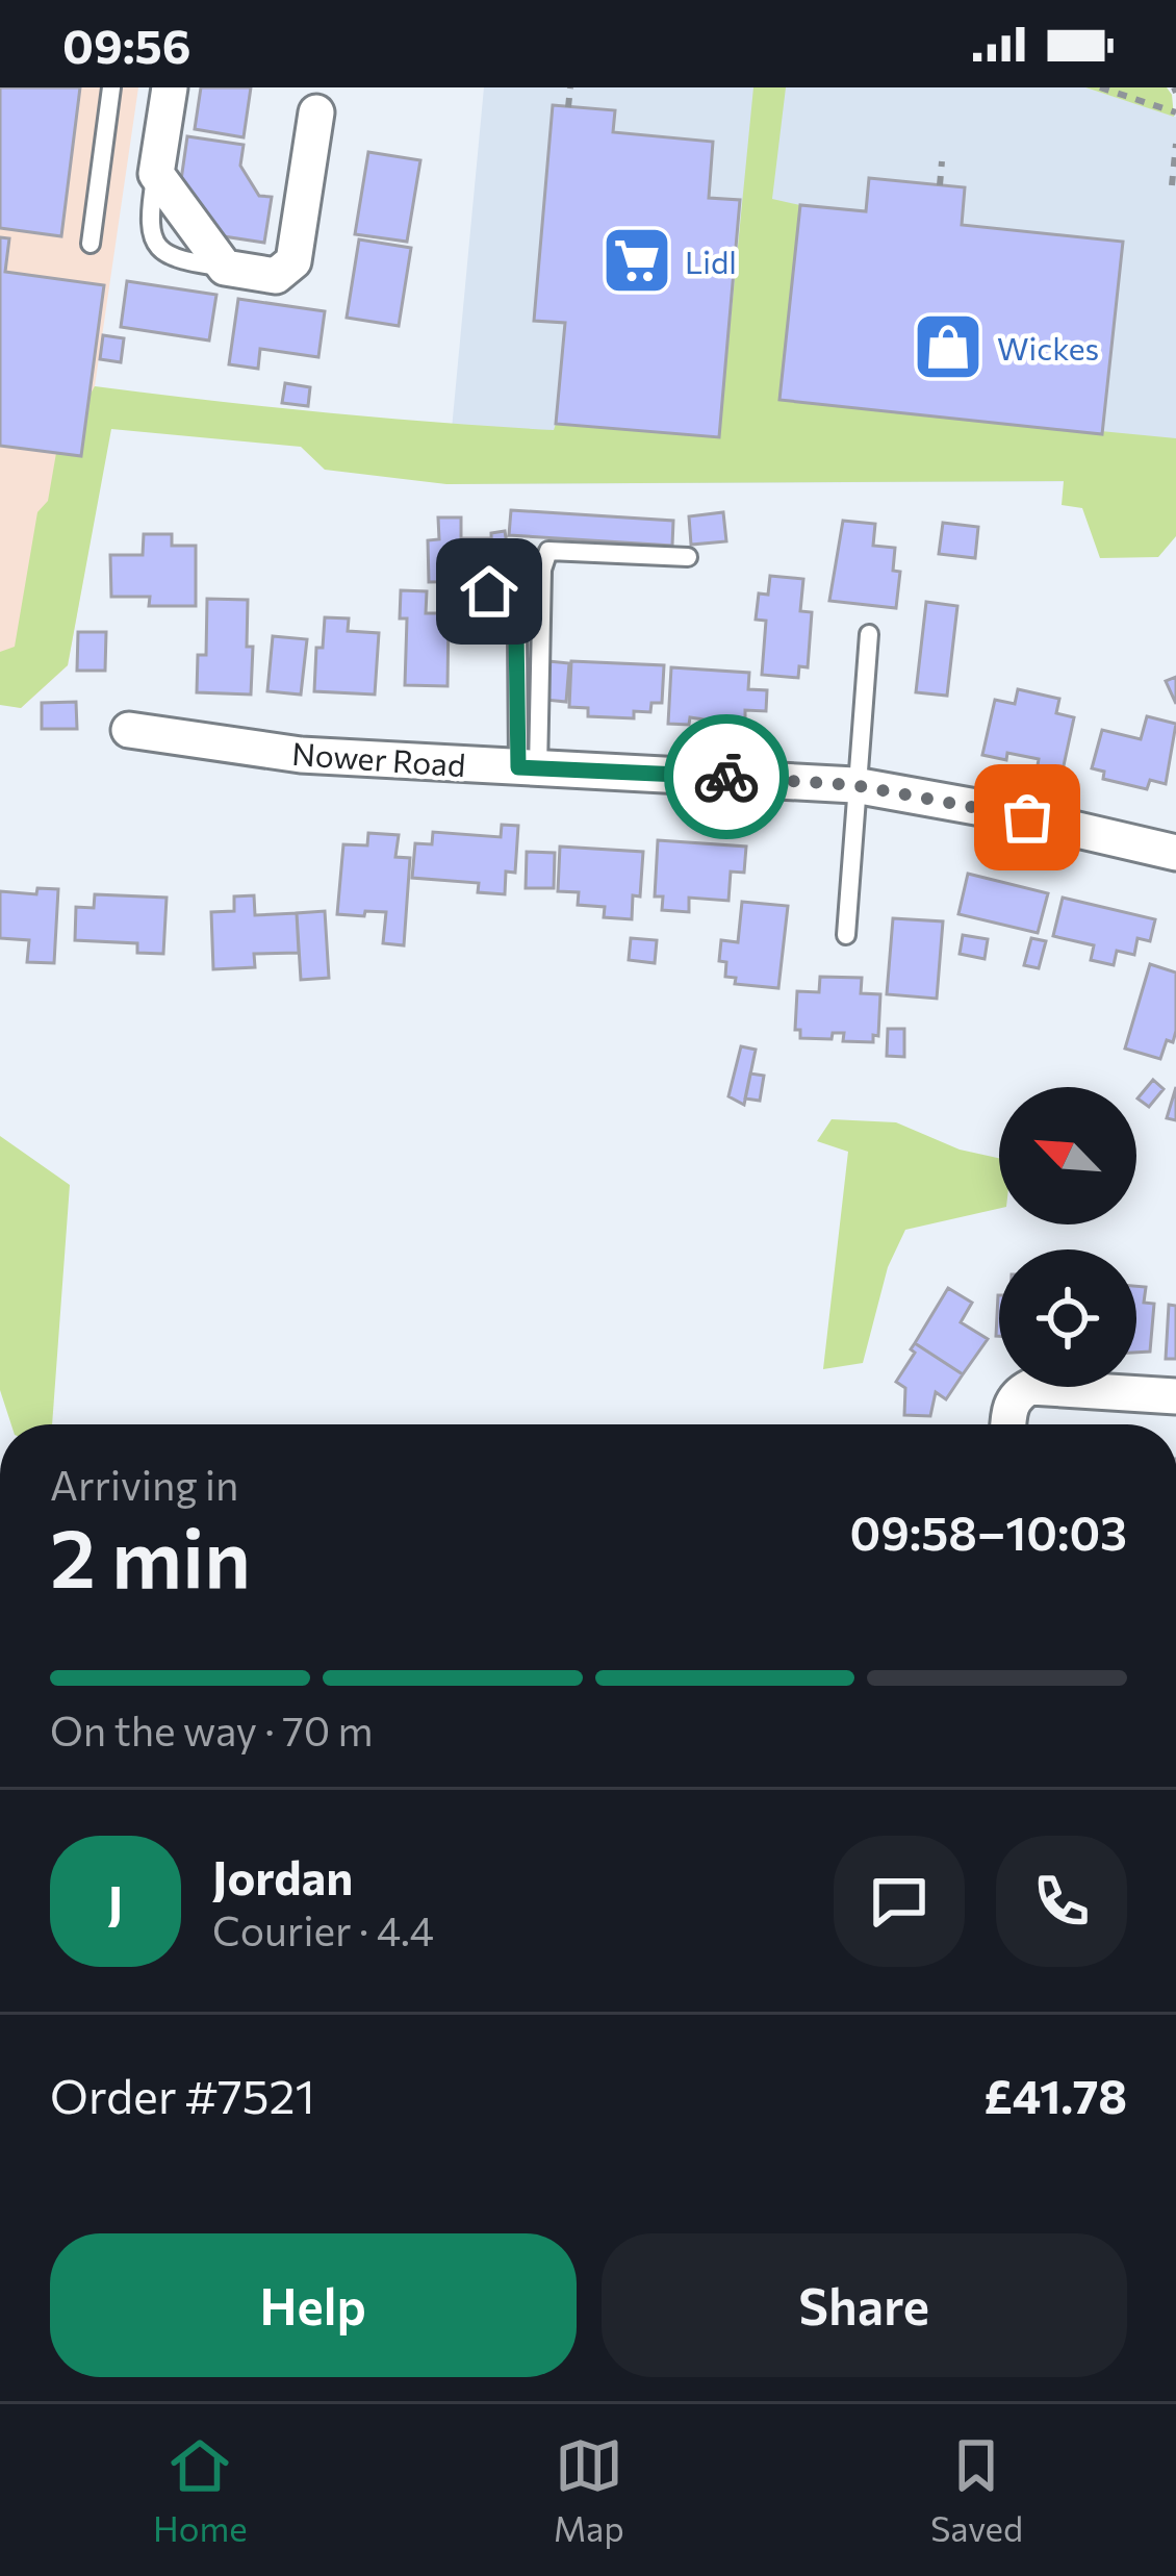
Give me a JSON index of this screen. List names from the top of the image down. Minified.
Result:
{"streets":{"street":["Nower Road"]},"places":{"supermarket":["Lidl"],"shop":["Wickes"]},"north":"top left","page":{"status":"09:56","heading":["2 min","Arriving in","09:58–10:03"],"panel":["Jordan","Courier · 4.4","Order #7521","£41.78"],"bar":"On the way · 70 m","round":"J","buttons":["Help","Share"],"tabs":["Home","Map","Saved"]}}
